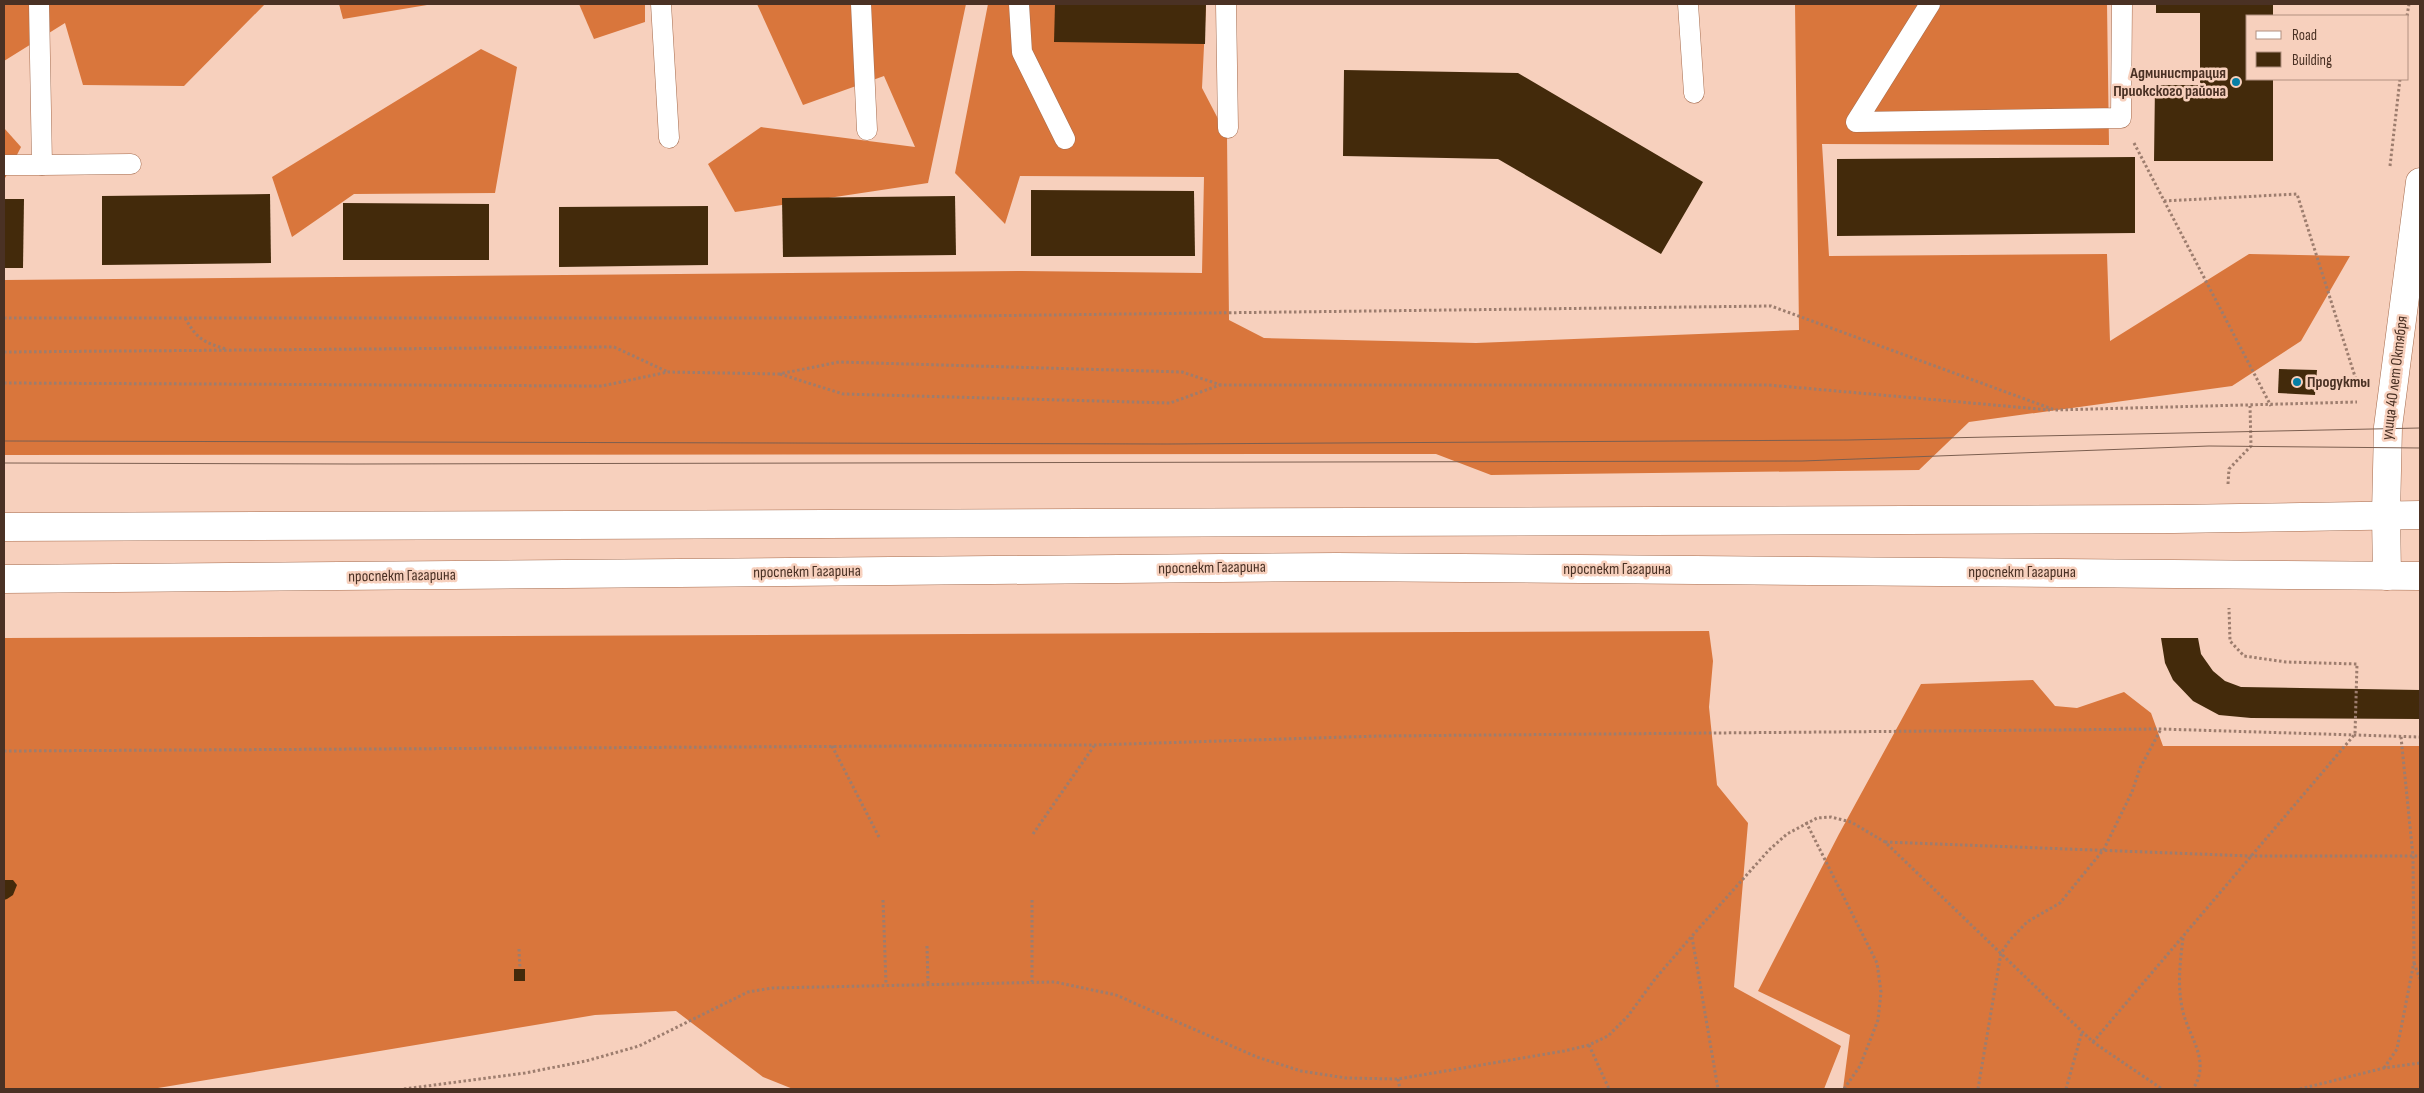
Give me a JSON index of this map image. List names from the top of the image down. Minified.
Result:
{"streets":{"main road":["улица 40 лет Октября","проспект Гагарина"]},"crossings":[["улица 40 лет Октября","проспект Гагарина"]],"places":["Администрация Приокского района","Продукты"],"legend":["Road","Building"]}
